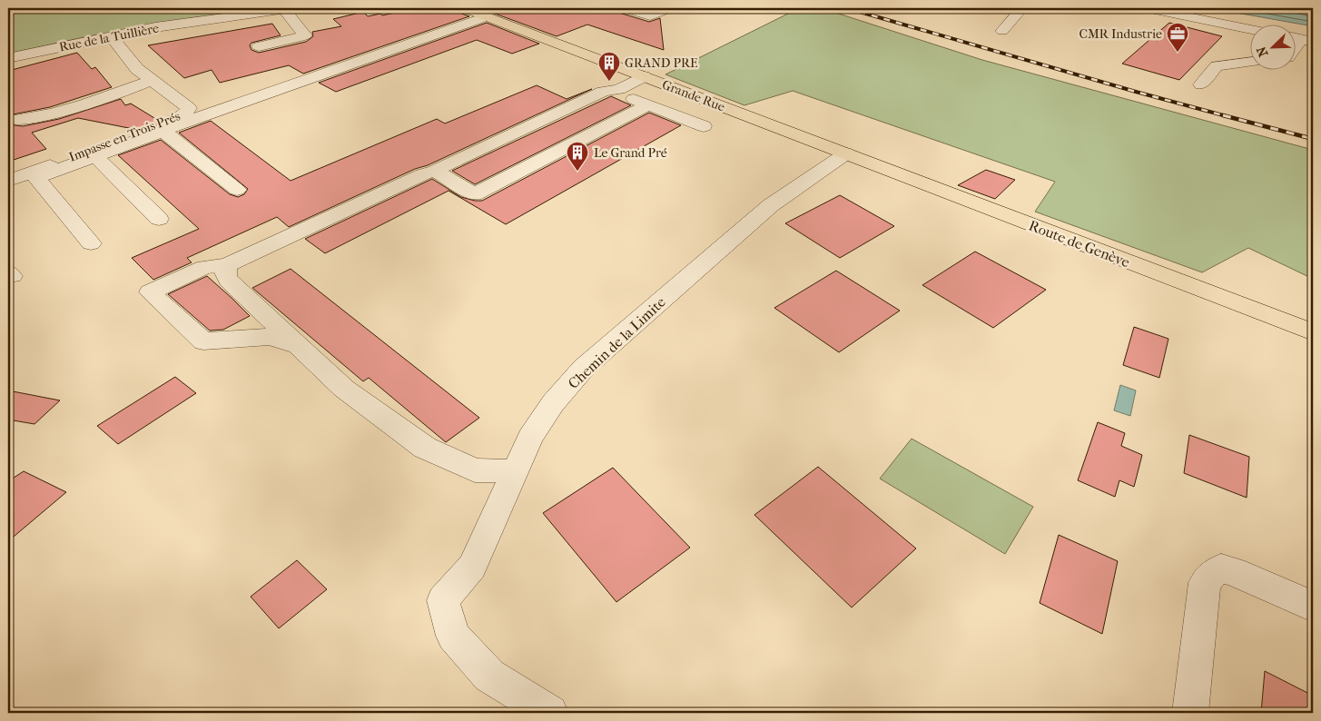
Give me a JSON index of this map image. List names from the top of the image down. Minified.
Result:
{"streets":{"main road":["Grande Rue","Route de Genève"],"street":["Rue de la Tuillière","Impasse en Trois Prés","Chemin de la Limite"]},"crossings":[["Rue de la Tuillière","Impasse en Trois Prés"],["Grande Rue","Route de Genève"],["Grande Rue","Chemin de la Limite"],["Route de Genève","Chemin de la Limite"]],"places":{"office":["CMR Industrie"],"building":["GRAND PRE","Le Grand Pré"]},"north":"bottom left"}
